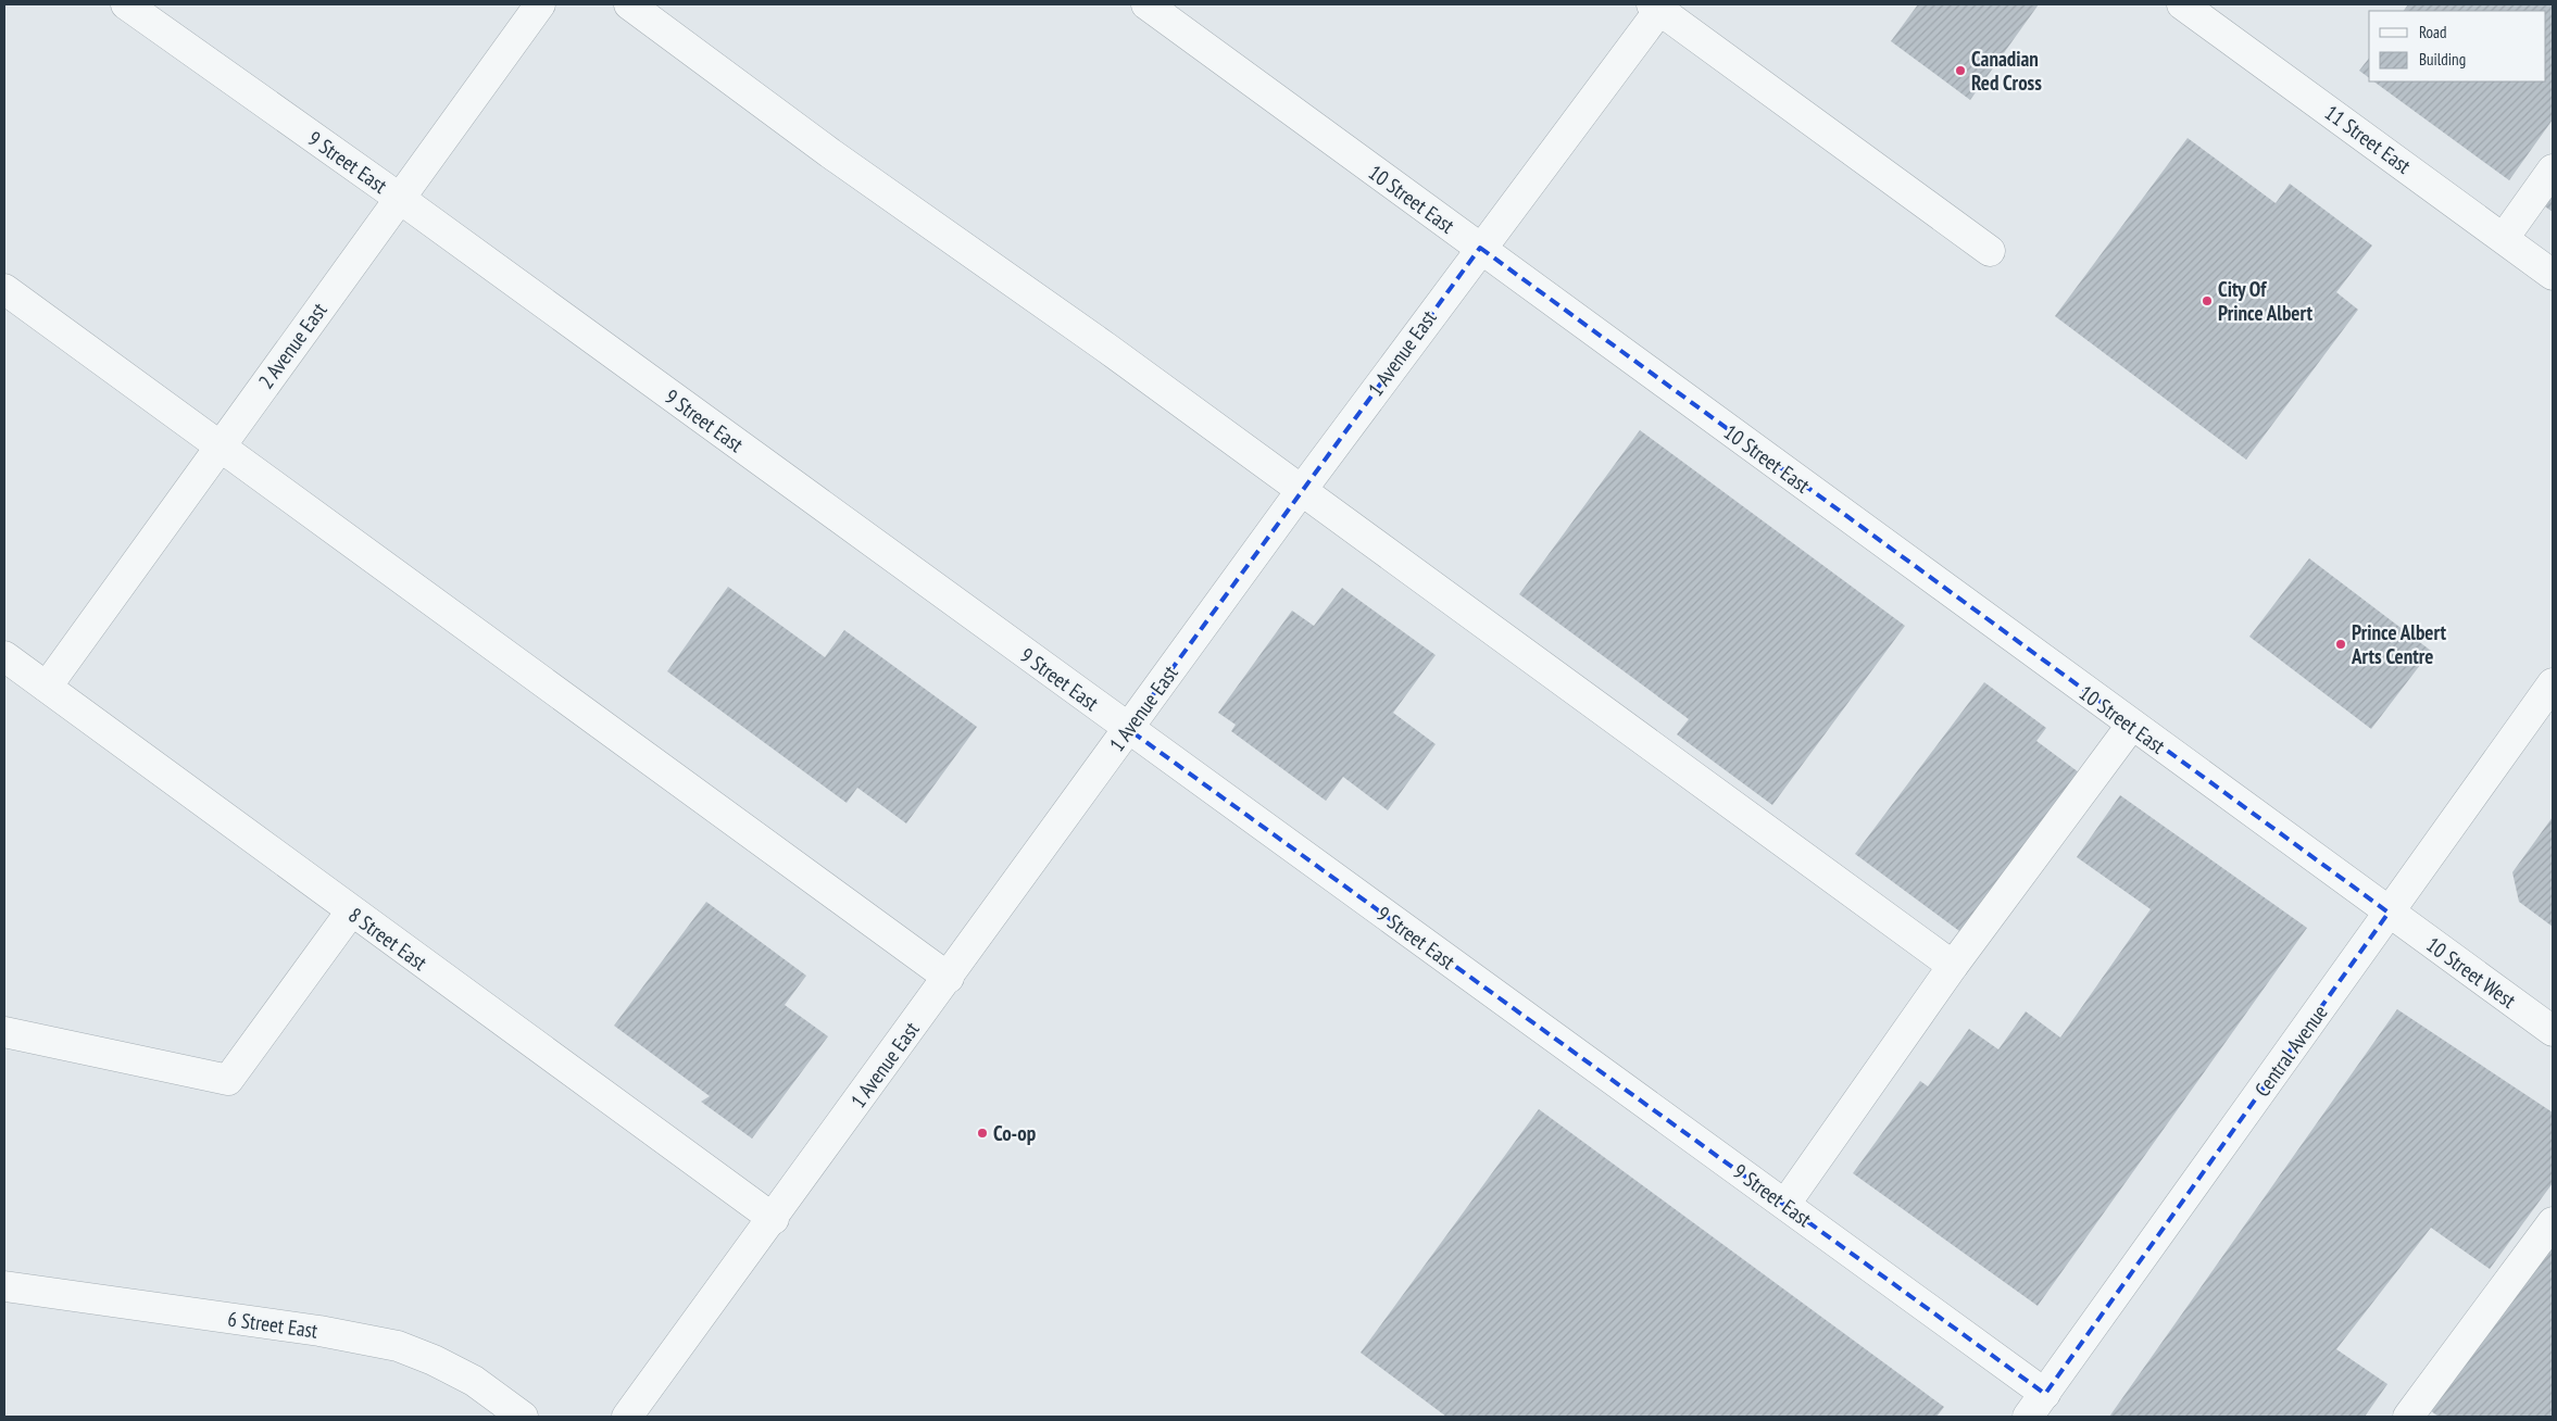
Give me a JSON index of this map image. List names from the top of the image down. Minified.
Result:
{"streets":{"street":["11 Street East","9 Street East","10 Street East","2 Avenue East","1 Avenue East","8 Street East","10 Street West","Central Avenue","6 Street East"]},"crossings":[["9 Street East","2 Avenue East"],["9 Street East","1 Avenue East"],["9 Street East","Central Avenue"],["10 Street East","1 Avenue East"],["10 Street East","10 Street West"],["10 Street East","Central Avenue"],["2 Avenue East","8 Street East"],["1 Avenue East","8 Street East"],["10 Street West","Central Avenue"]],"places":["Canadian Red Cross","City Of Prince Albert","Prince Albert Arts Centre","Co-op"],"legend":["Road","Building"]}
